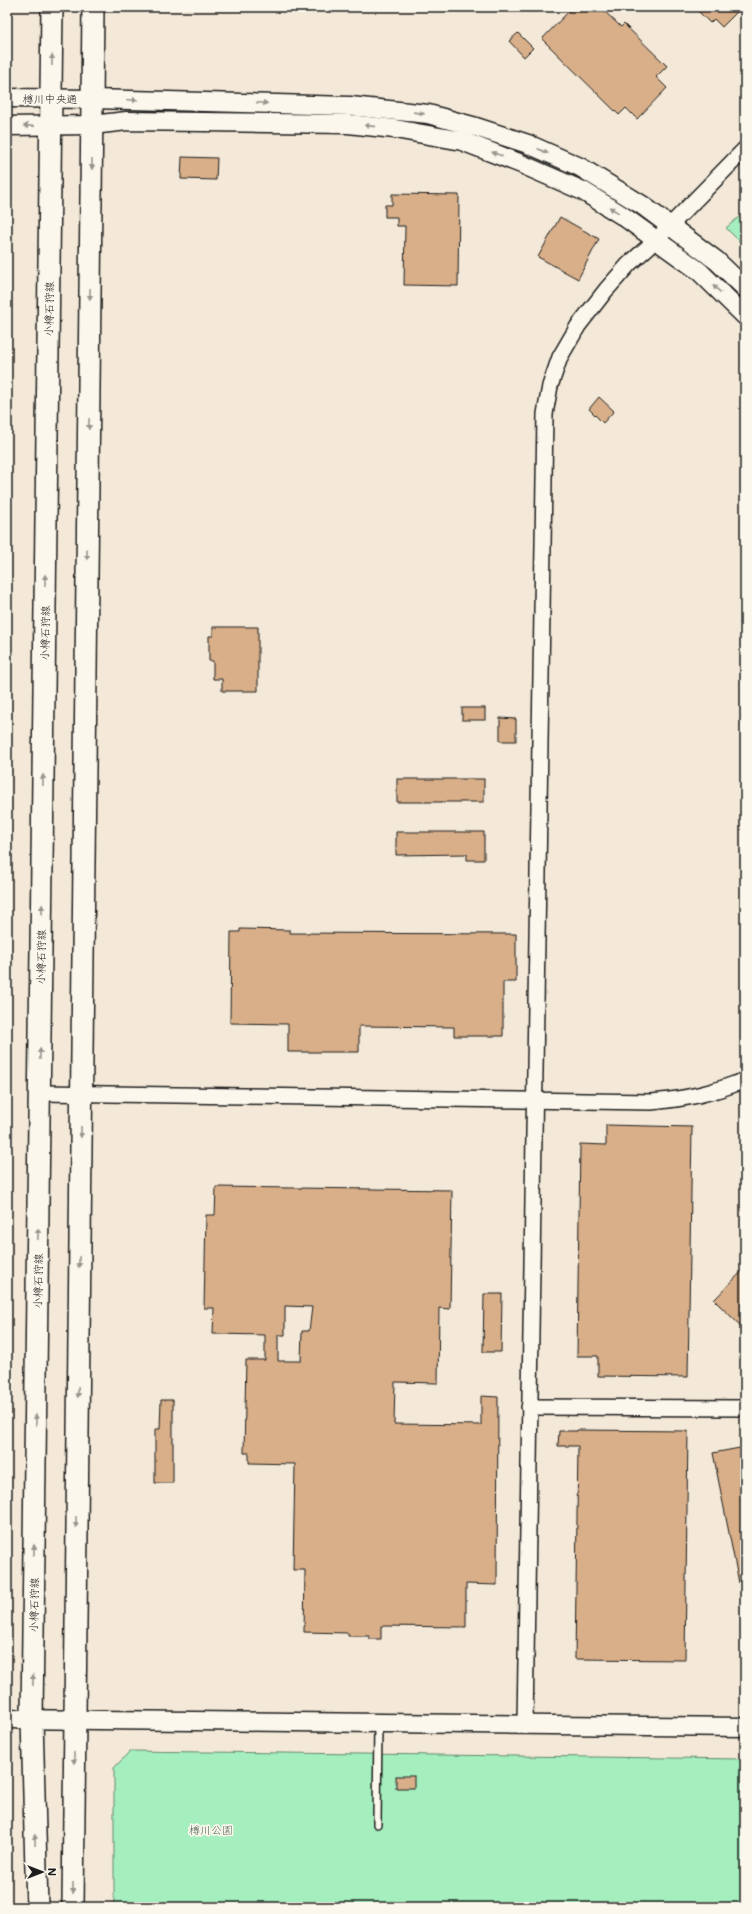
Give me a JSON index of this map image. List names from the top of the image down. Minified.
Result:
{"streets":{"main road":["小樽石狩線"],"street":["樽川中央通"]},"crossings":[["樽川中央通","小樽石狩線"]],"parks":["樽川公園"],"north":"right"}
